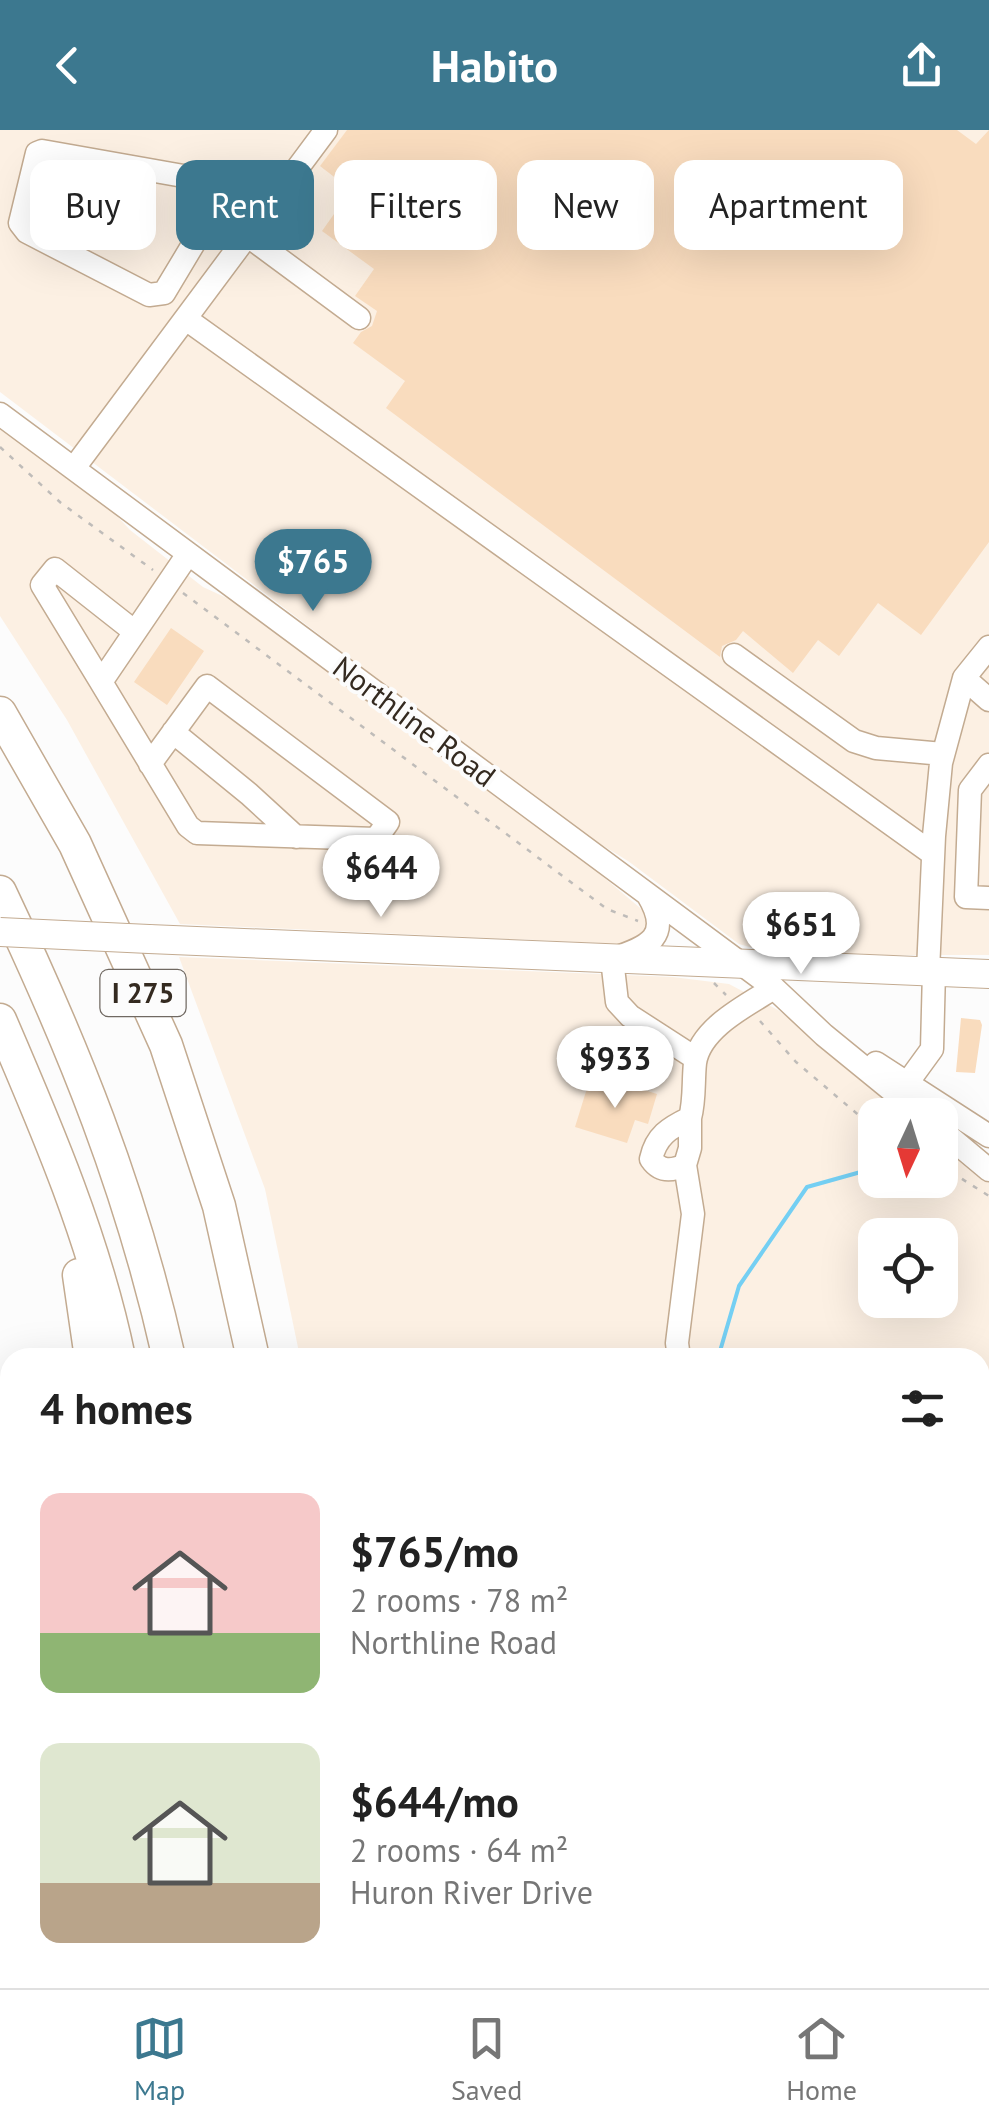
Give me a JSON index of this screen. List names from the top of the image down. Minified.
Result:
{"streets":{"highway":["I 275"],"street":["Northline Road"]},"north":"bottom","page":{"header":"Habito","chip":["Buy","Rent","Filters","New","Apartment"],"price":["$765","$644","$651","$933"],"heading":"4 homes","list":[{"name":"$765/mo","note":"2 rooms · 78 m² · Northline Road"},{"name":"$644/mo","note":"2 rooms · 64 m² · Huron River Drive"}],"tabs":["Map","Saved","Home"]}}
